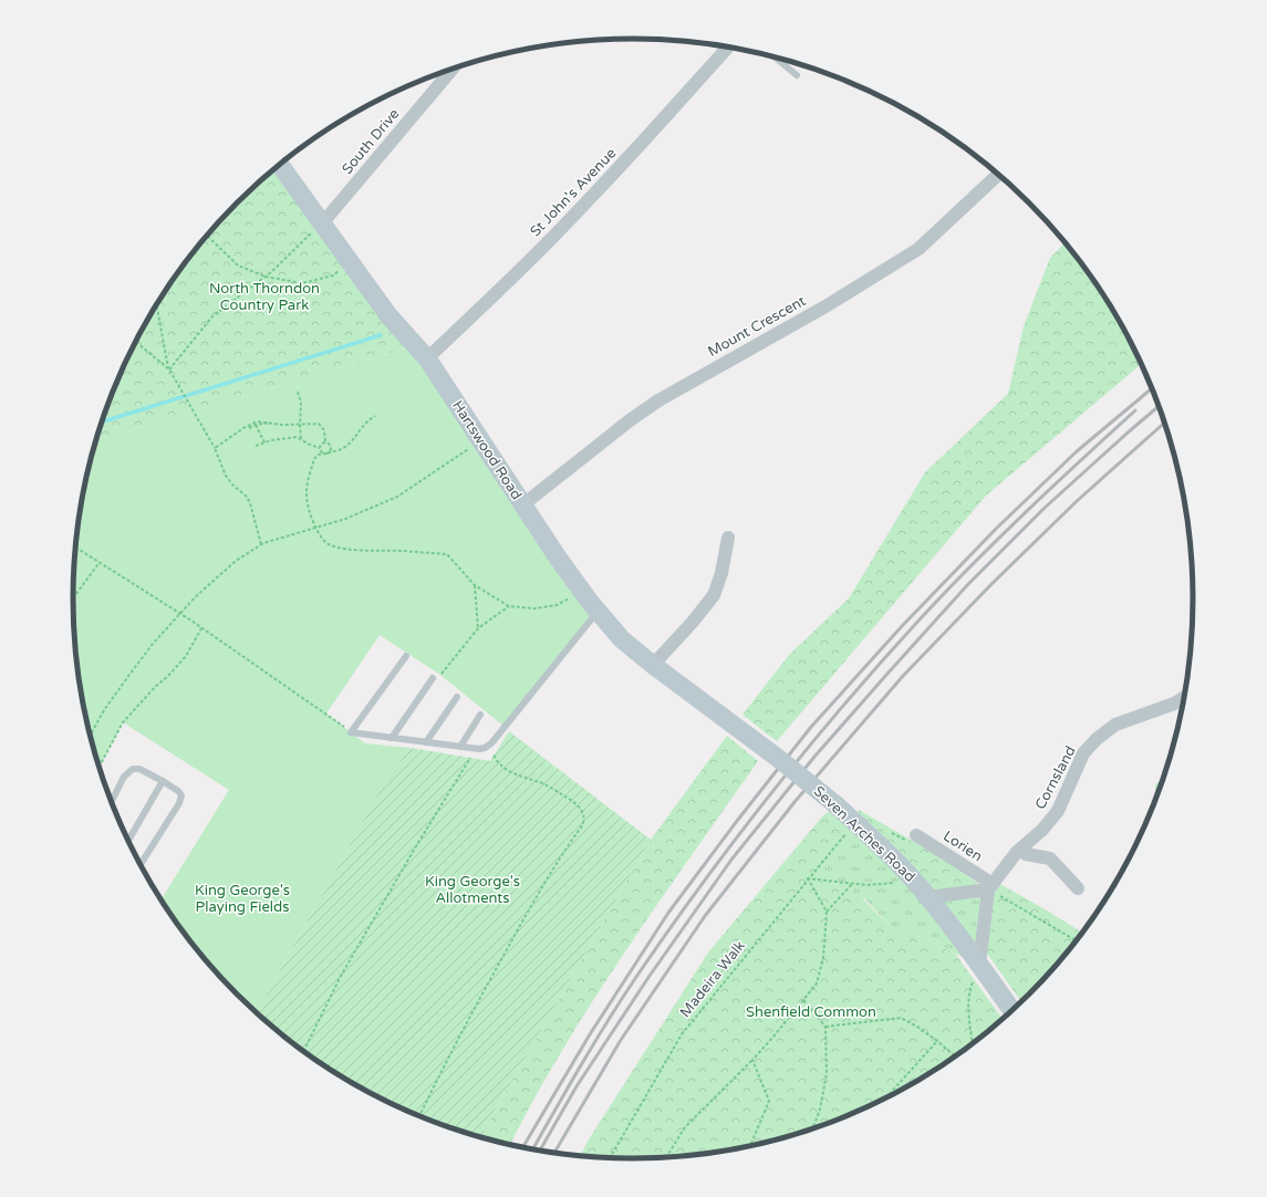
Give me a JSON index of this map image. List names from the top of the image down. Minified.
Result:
{"streets":{"street":["South Drive","St John's Avenue","Mount Crescent","Hartswood Road","Cornsland","Seven Arches Road","Lorien"],"path":["Madeira Walk"]},"crossings":[["South Drive","Hartswood Road"],["St John's Avenue","Hartswood Road"],["Mount Crescent","Hartswood Road"],["Hartswood Road","Seven Arches Road"],["Cornsland","Lorien"],["Seven Arches Road","Madeira Walk"]],"parks":["North Thorndon Country Park","King George's Allotments","King George's Playing Fields","Shenfield Common"]}
